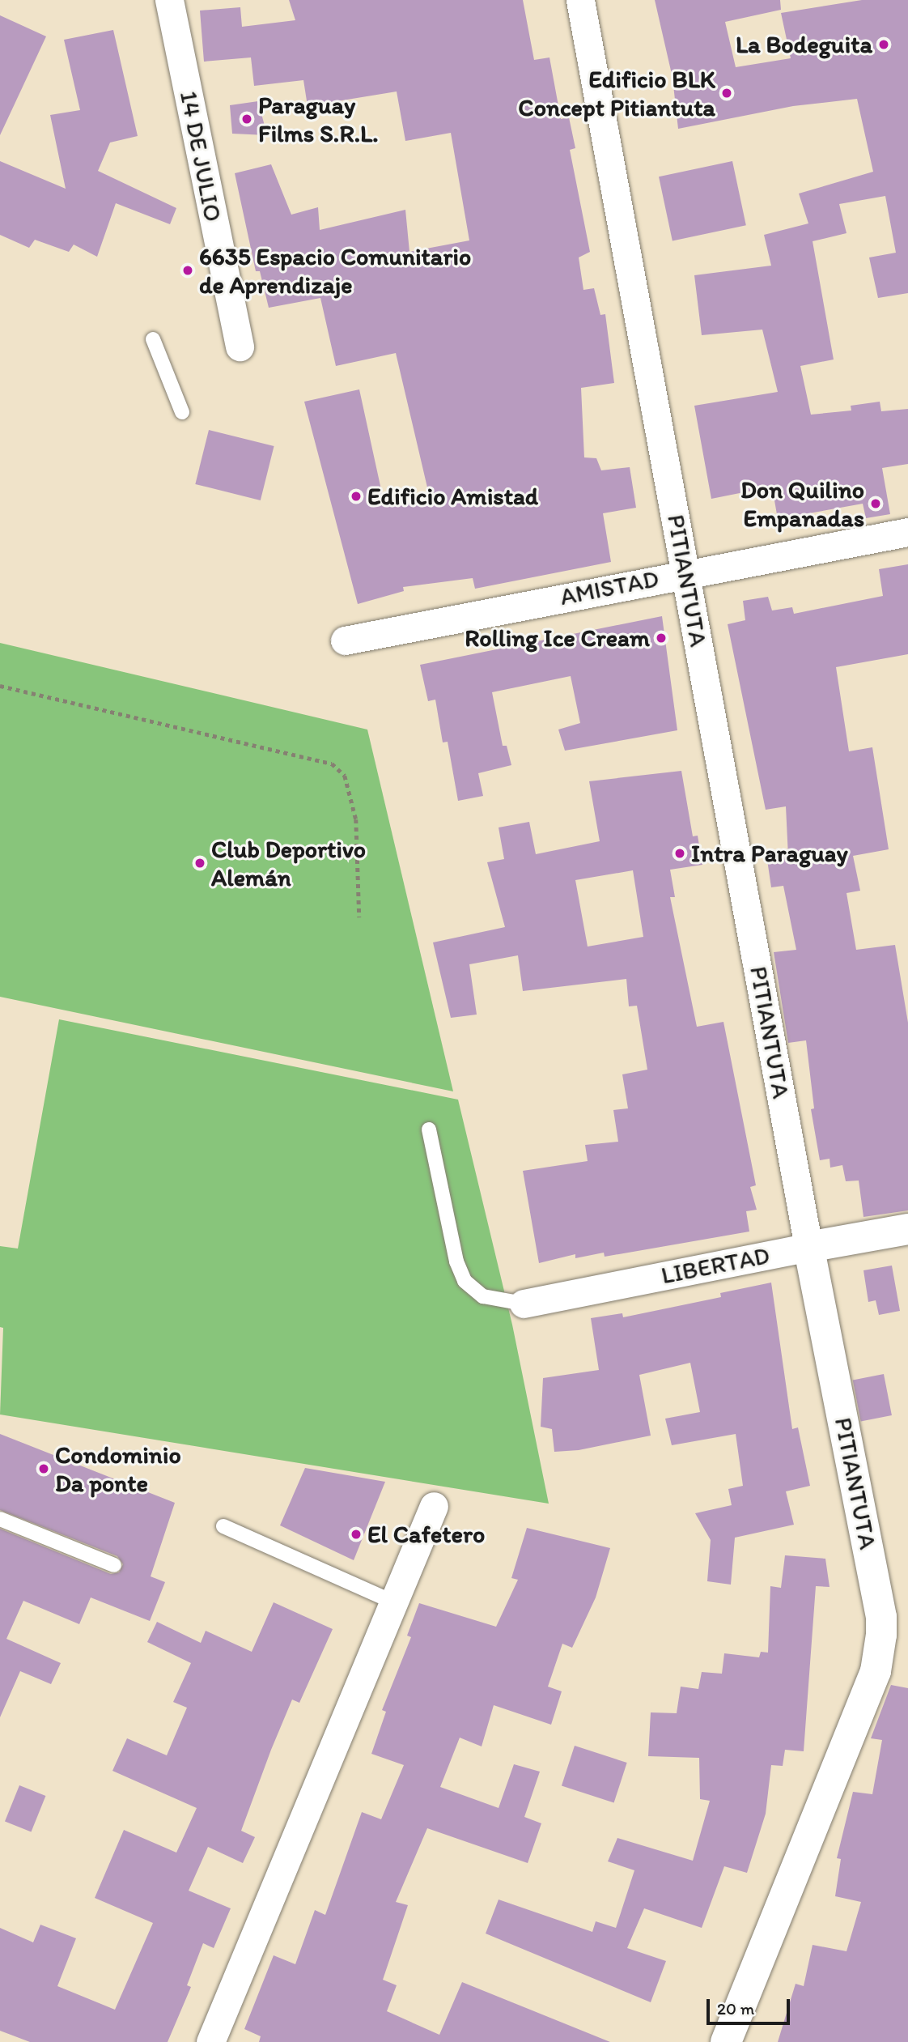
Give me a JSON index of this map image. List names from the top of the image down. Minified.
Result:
{"streets":{"street":["14 DE JULIO","PITIANTUTA","AMISTAD","LIBERTAD"]},"crossings":[["PITIANTUTA","AMISTAD"],["PITIANTUTA","LIBERTAD"]],"places":["La Bodeguita","Edificio BLK Concept Pitiantuta","Paraguay Films S.R.L.","6635 Espacio Comunitario de Aprendizaje","Edificio Amistad","Don Quilino Empanadas","Rolling Ice Cream","Intra Paraguay","Club Deportivo Alemán","Condominio Da ponte","El Cafetero"],"scale_bar":"20 m"}
